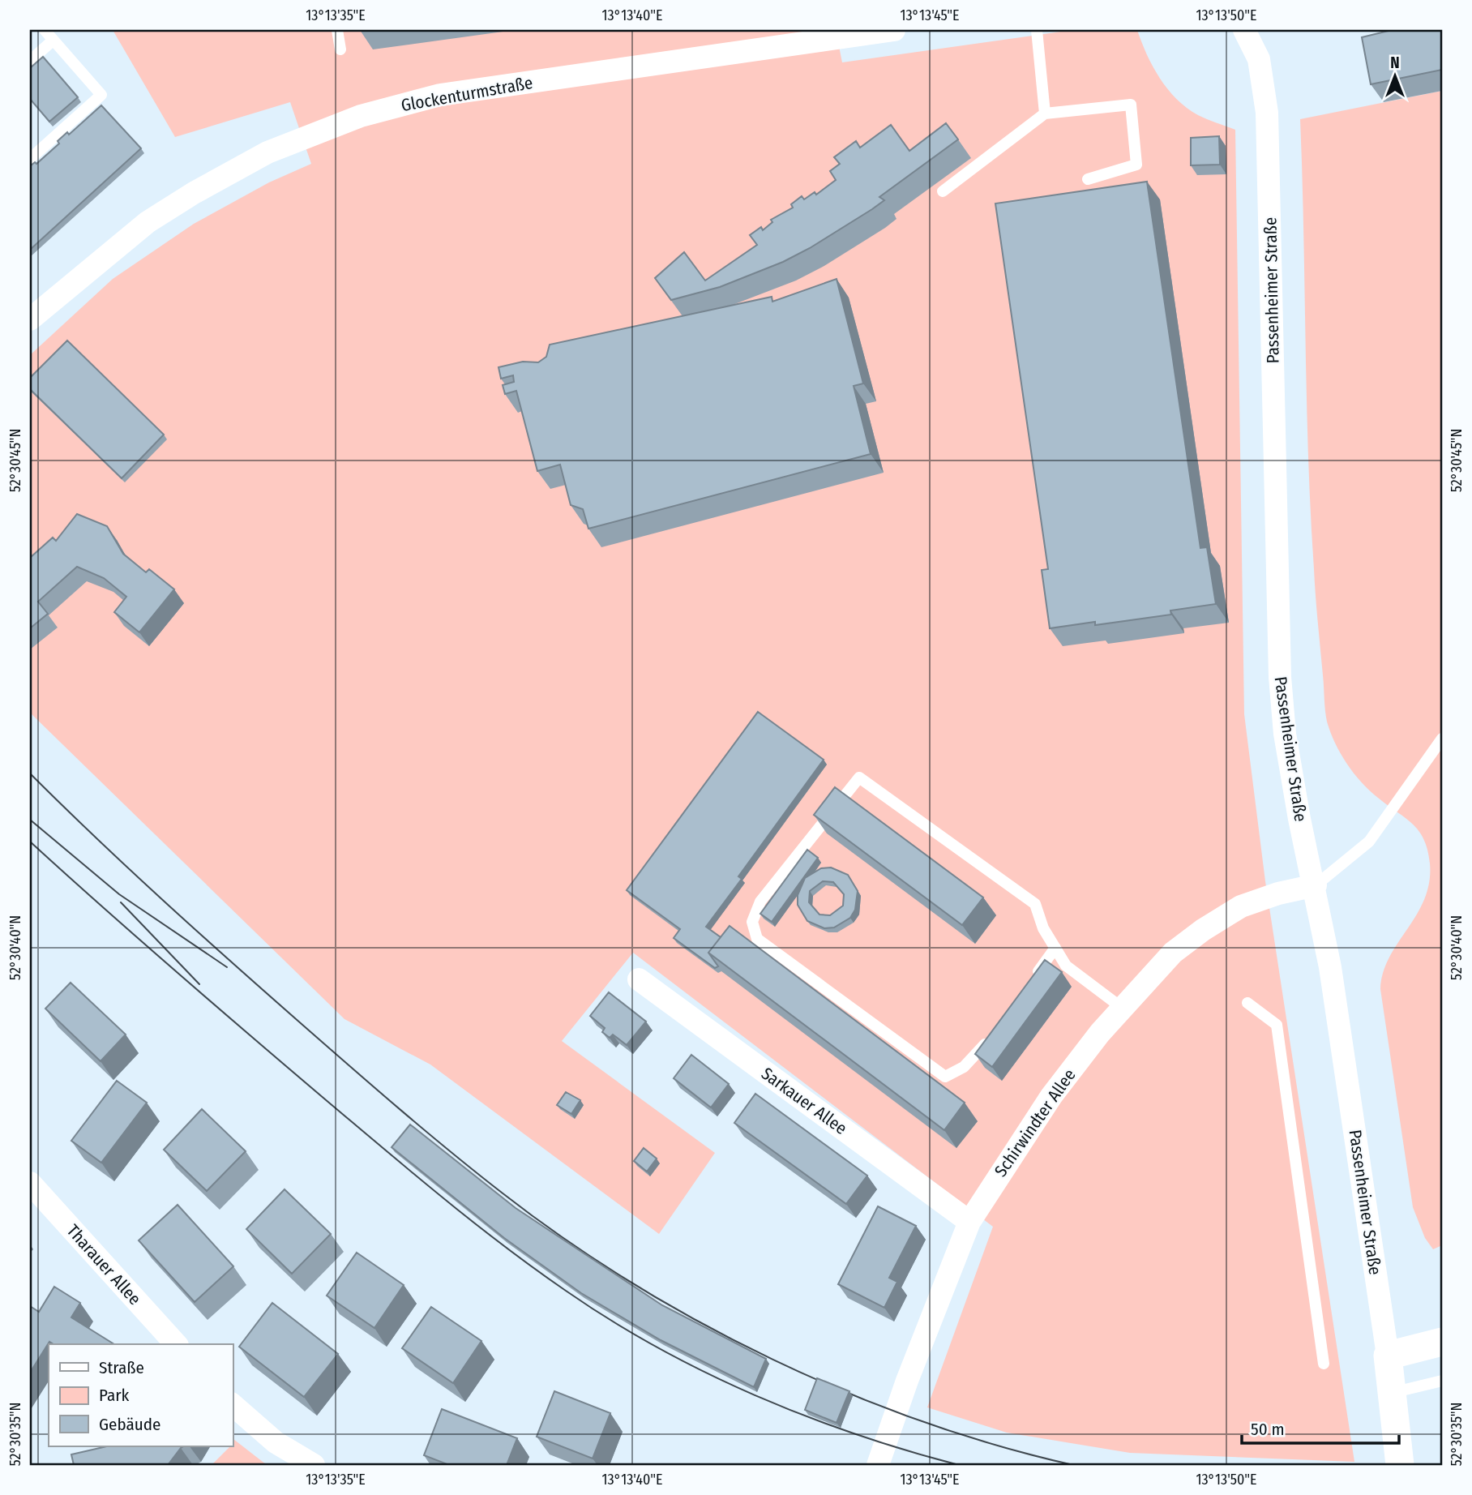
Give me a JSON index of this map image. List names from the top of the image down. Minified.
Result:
{"streets":{"street":["Glockenturmstraße","Passenheimer Straße","Sarkauer Allee","Schirwindter Allee","Tharauer Allee"]},"crossings":[["Passenheimer Straße","Schirwindter Allee"],["Sarkauer Allee","Schirwindter Allee"]],"legend":["Straße","Park","Gebäude"],"scale_bar":"50 m","north":"top","coordinates":["13°13'35\"E","13°13'40\"E","13°13'45\"E","13°13'50\"E","52°30'45\"N","52°30'40\"N","52°30'35\"N"]}
